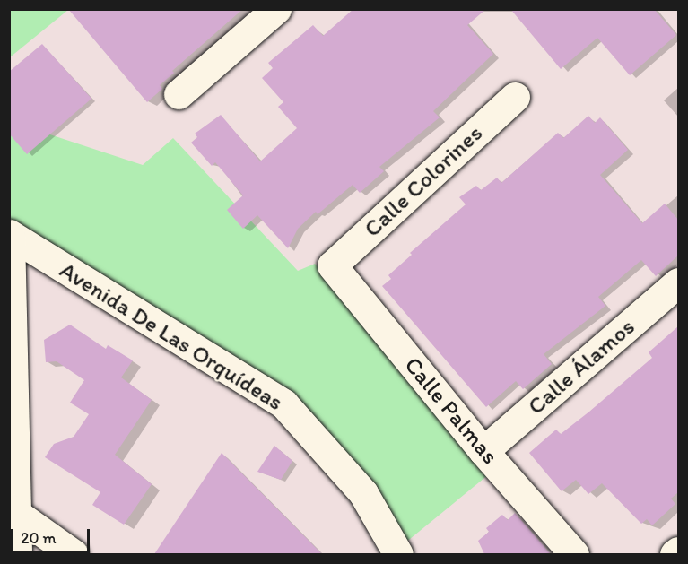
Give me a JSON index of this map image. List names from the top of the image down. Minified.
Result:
{"streets":{"street":["Calle Colorines","Avenida De Las Orquídeas","Calle Álamos","Calle Palmas"]},"crossings":[["Calle Colorines","Calle Palmas"],["Calle Álamos","Calle Palmas"]],"scale_bar":"20 m"}
